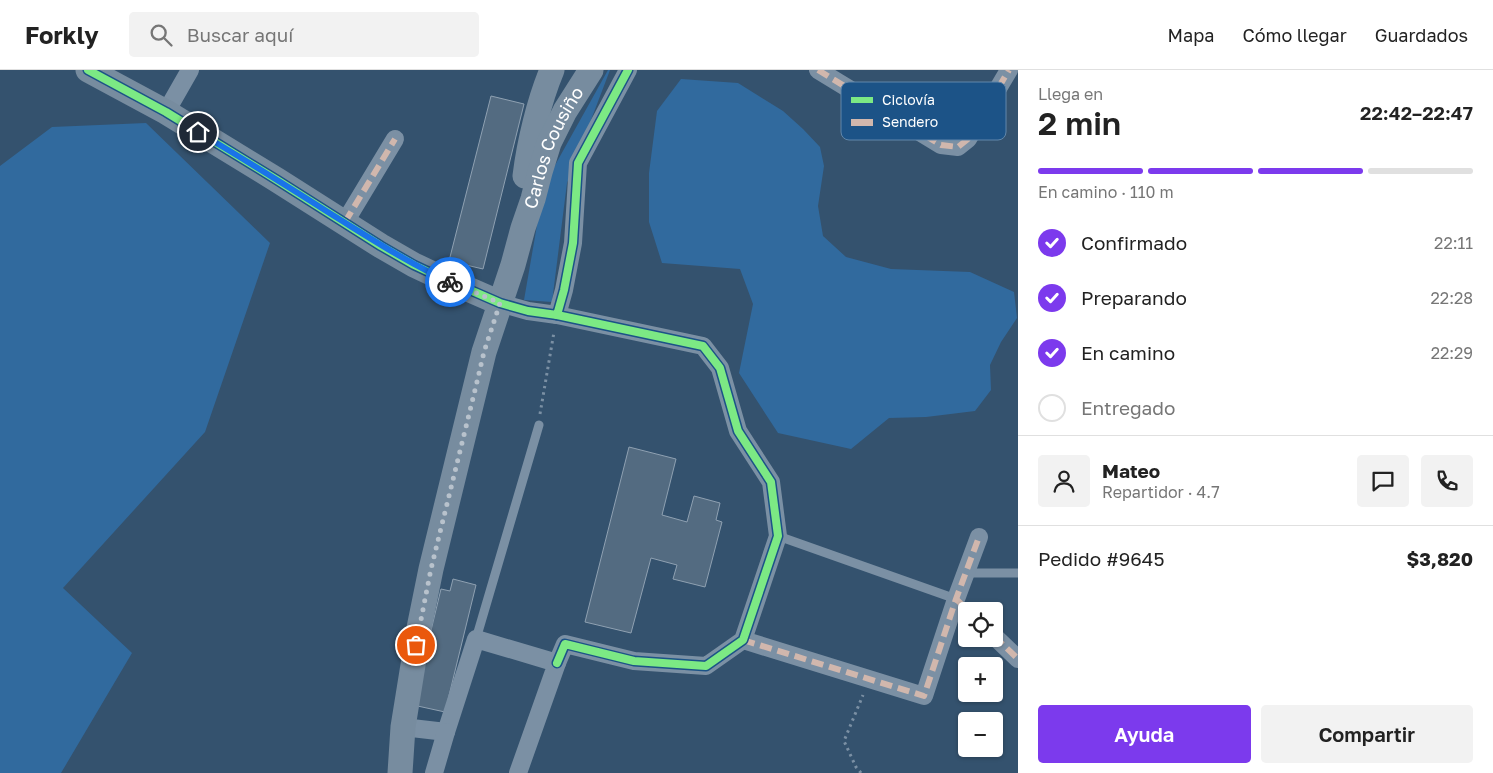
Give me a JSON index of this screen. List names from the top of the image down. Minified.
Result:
{"streets":{"main road":["Carlos Cousiño"]},"legend":["Ciclovía","Sendero"],"page":{"header":"Forkly","search":"Buscar aquí","nav":["Mapa","Cómo llegar","Guardados"],"heading":["2 min","Llega en","22:42–22:47"],"panel":["Mateo","Repartidor · 4.7","Pedido #9645","$3,820"],"bar":"En camino · 110 m","list":[["Confirmado","22:11"],["Preparando","22:28"],["En camino","22:29"],"Entregado"],"map_buttons":["+","−"],"buttons":["Ayuda","Compartir"]}}
